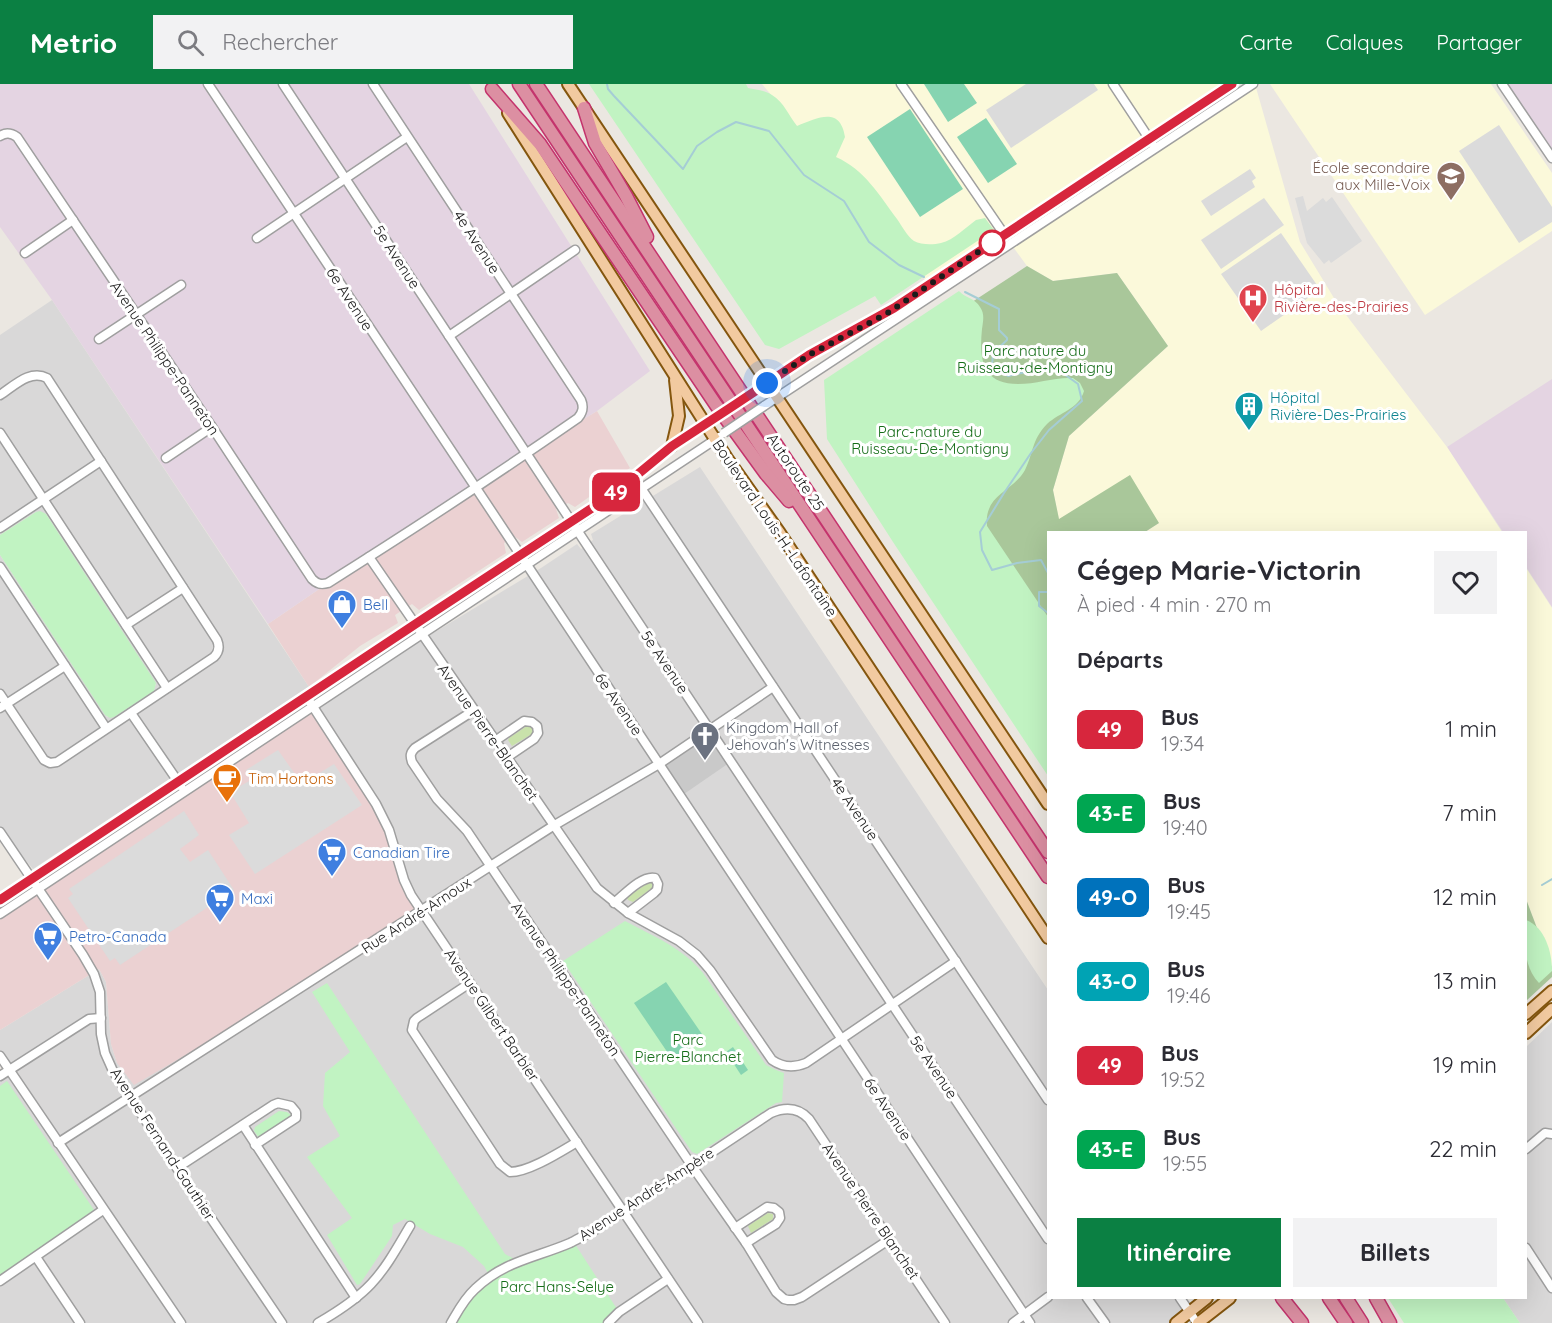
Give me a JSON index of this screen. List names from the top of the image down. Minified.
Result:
{"streets":{"highway":["Autoroute 25"],"main road":["Boulevard Louis-H.-Lafontaine"],"street":["4e Avenue","5e Avenue","6e Avenue","Avenue Philippe-Panneton","Avenue Pierre-Blanchet","Rue André-Arnoux","Avenue Gilbert Barbier","Avenue Fernand-Gauthier","Avenue André-Ampère","Avenue Pierre Blanchet"]},"crossings":[["4e Avenue","5e Avenue"],["4e Avenue","Rue André-Arnoux"],["5e Avenue","Rue André-Arnoux"],["6e Avenue","Avenue Pierre-Blanchet"],["6e Avenue","Rue André-Arnoux"],["Avenue Philippe-Panneton","Avenue Pierre-Blanchet"],["Avenue Philippe-Panneton","Rue André-Arnoux"],["Avenue Philippe-Panneton","Avenue André-Ampère"],["Avenue Philippe-Panneton","Avenue Pierre Blanchet"],["Avenue Pierre-Blanchet","Rue André-Arnoux"],["Rue André-Arnoux","Avenue Gilbert Barbier"],["Rue André-Arnoux","Avenue Fernand-Gauthier"],["Avenue Gilbert Barbier","Avenue André-Ampère"],["Avenue André-Ampère","Avenue Pierre Blanchet"]],"parks":["Parc nature du Ruisseau-de-Montigny","Parc-nature du Ruisseau-De-Montigny","Parc Pierre-Blanchet","Parc Hans-Selye"],"places":{"school or university":["École secondaire aux Mille-Voix"],"hospital":["Hôpital Rivière-des-Prairies"],"building":["Hôpital Rivière-Des-Prairies"],"shop":["Bell"],"church":["Kingdom Hall of Jehovah's Witnesses"],"cafe":["Tim Hortons"],"supermarket":["Canadian Tire","Maxi","Petro-Canada"]},"lines":["bus line 49"],"page":{"header":"Metrio","search":"Rechercher","nav":["Carte","Calques","Partager"],"on_map":"49","heading":[["Cégep Marie-Victorin","À pied · 4 min · 270 m"],"Départs"],"list":[{"mark":"49","name":"Bus","note":"19:34","value":"1 min"},{"mark":"43-E","name":"Bus","note":"19:40","value":"7 min"},{"mark":"49-O","name":"Bus","note":"19:45","value":"12 min"},{"mark":"43-O","name":"Bus","note":"19:46","value":"13 min"},{"mark":"49","name":"Bus","note":"19:52","value":"19 min"},{"mark":"43-E","name":"Bus","note":"19:55","value":"22 min"}],"buttons":["Itinéraire","Billets"]}}
